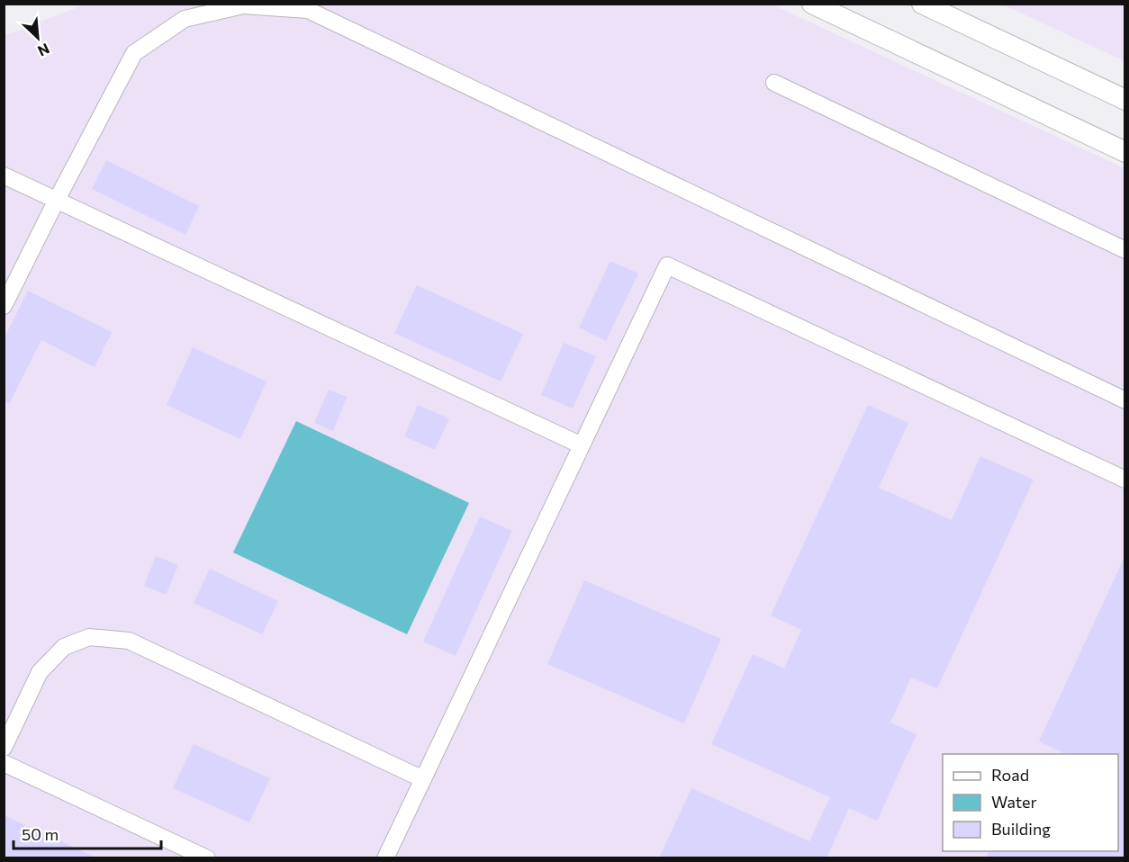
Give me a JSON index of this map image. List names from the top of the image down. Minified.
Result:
{"legend":["Road","Water","Building"],"scale_bar":"50 m","north":"bottom right"}
